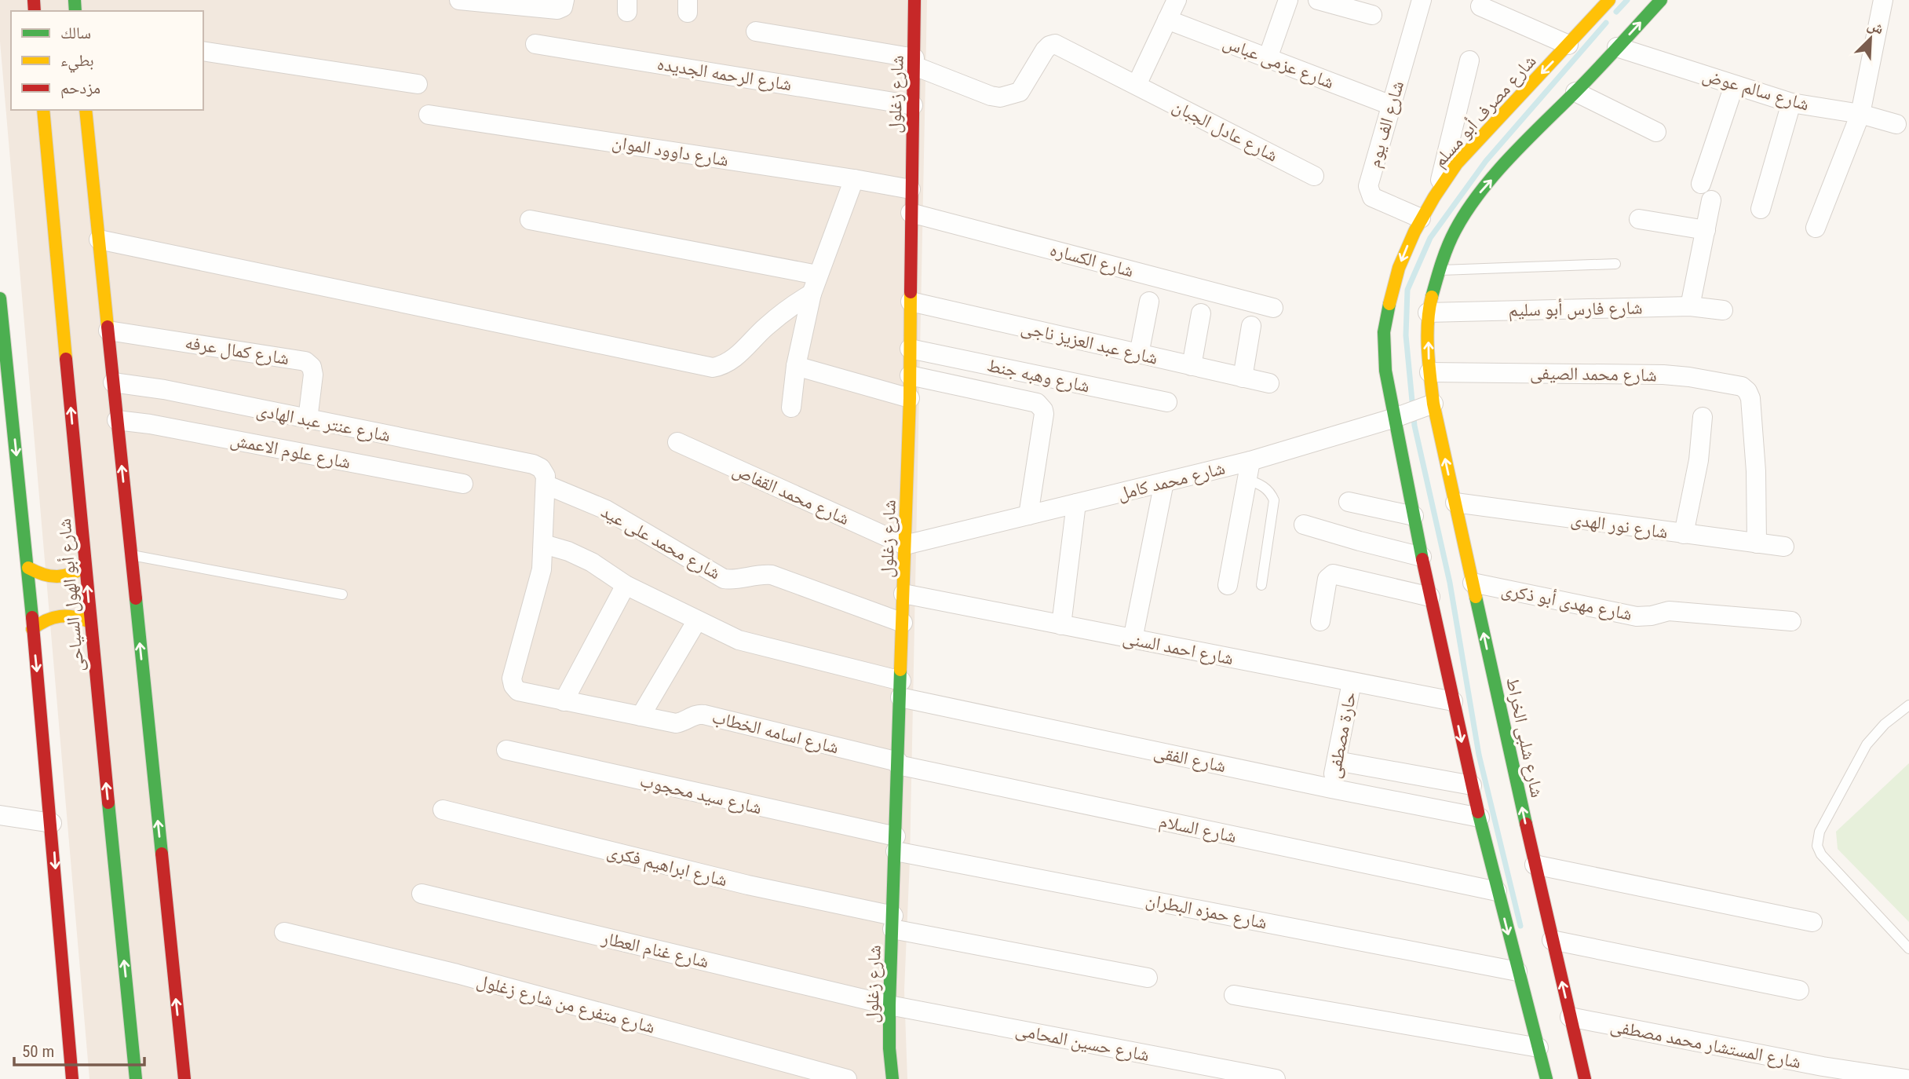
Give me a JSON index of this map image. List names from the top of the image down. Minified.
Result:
{"streets":{"street":["شارع عزمى عباس","شارع الرحمه الجديده","شارع سالم عوض","شارع زغلول","شارع مصرف أبو مسلم","شارع الف يوم","شارع عادل الجبان","شارع داوود الموان","شارع الكساره","شارع فارس أبو سليم","شارع عبد العزيز ناجى","شارع كمال عرفه","شارع محمد الصيفى","شارع وهبه جنط","شارع عنتر عبد الهادى","شارع علوم الاعمش","شارع محمد كامل","شارع محمد القفاص","شارع نور الهدى","شارع محمد على عيد","شارع أبو الهول السياحى","شارع مهدى أبو ذكرى","شارع احمد السنى","شارع اسامه الخطاب","حارة مصطفى","شارع شلبى الخراط","شارع الفقى","شارع سيد محجوب","شارع السلام","شارع ابراهيم فكرى","شارع حمزه البطران","شارع غنام العطار","شارع متفرع من شارع زغلول","شارع حسين المحامى","شارع المستشار محمد مصطفى"]},"crossings":[["شارع عزمى عباس","شارع الف يوم"],["شارع الرحمه الجديده","شارع زغلول"],["شارع سالم عوض","شارع مصرف أبو مسلم"],["شارع زغلول","شارع عادل الجبان"],["شارع زغلول","شارع داوود الموان"],["شارع زغلول","شارع الكساره"],["شارع زغلول","شارع عبد العزيز ناجى"],["شارع زغلول","شارع وهبه جنط"],["شارع زغلول","شارع محمد كامل"],["شارع زغلول","شارع محمد القفاص"],["شارع زغلول","شارع محمد على عيد"],["شارع زغلول","شارع احمد السنى"],["شارع زغلول","شارع اسامه الخطاب"],["شارع زغلول","شارع الفقى"],["شارع زغلول","شارع سيد محجوب"],["شارع زغلول","شارع السلام"],["شارع زغلول","شارع ابراهيم فكرى"],["شارع زغلول","شارع حمزه البطران"],["شارع زغلول","شارع غنام العطار"],["شارع زغلول","شارع حسين المحامى"],["شارع مصرف أبو مسلم","شارع الف يوم"],["شارع مصرف أبو مسلم","شارع فارس أبو سليم"],["شارع مصرف أبو مسلم","شارع محمد الصيفى"],["شارع مصرف أبو مسلم","شارع محمد كامل"],["شارع مصرف أبو مسلم","شارع شلبى الخراط"],["شارع كمال عرفه","شارع عنتر عبد الهادى"],["شارع محمد الصيفى","شارع نور الهدى"],["شارع عنتر عبد الهادى","شارع محمد على عيد"],["شارع محمد كامل","شارع محمد القفاص"],["شارع محمد كامل","شارع شلبى الخراط"],["شارع نور الهدى","شارع شلبى الخراط"],["شارع مهدى أبو ذكرى","شارع شلبى الخراط"],["شارع احمد السنى","حارة مصطفى"],["شارع اسامه الخطاب","شارع الفقى"],["شارع اسامه الخطاب","شارع السلام"],["حارة مصطفى","شارع الفقى"],["شارع شلبى الخراط","شارع المستشار محمد مصطفى"],["شارع سيد محجوب","شارع حمزه البطران"],["شارع غنام العطار","شارع حسين المحامى"]],"legend":["سالك","بطيء","مزدحم"],"scale_bar":"50 m","north":"top right"}
